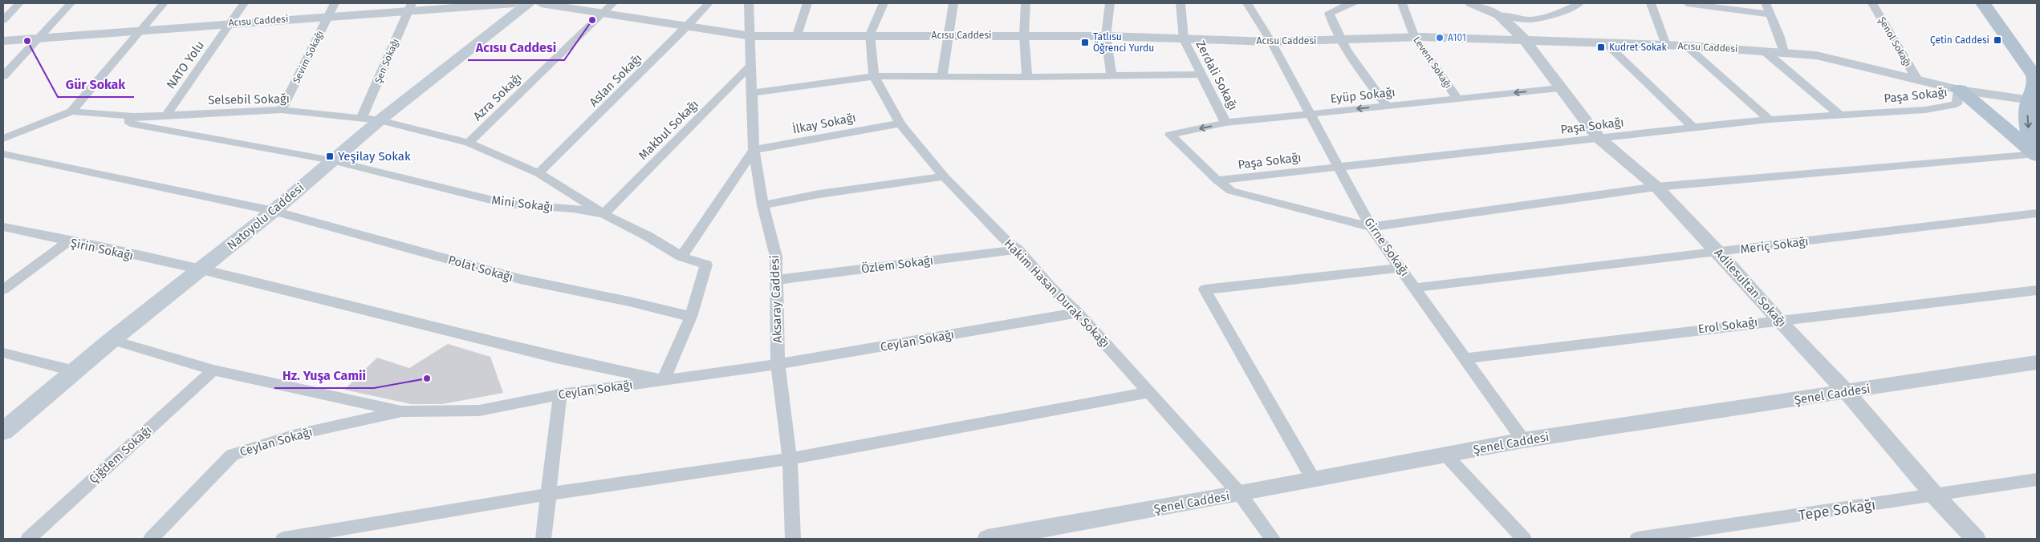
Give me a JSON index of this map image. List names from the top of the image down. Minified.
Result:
{"streets":{"main road":["Natoyolu Caddesi"],"street":["Acısu Caddesi","Şenol Sokağı","Sevim Sokağı","Şen Sokağı","Levent Sokağı","NATO Yolu","Zerdali Sokağı","Aslan Sokağı","Eyüp Sokağı","Paşa Sokağı","Azra Sokağı","Selsebil Sokağı","İlkay Sokağı","Makbul Sokağı","Mini Sokağı","Meriç Sokağı","Girne Sokağı","Şirin Sokağı","Özlem Sokağı","Polat Sokağı","Adilesultan Sokağı","Hakim Hasan Durak Sokağı","Aksaray Caddesi","Erol Sokağı","Ceylan Sokağı","Şenel Caddesi","Çiğdem Sokağı","Tepe Sokağı"]},"crossings":[["Acısu Caddesi","Şenol Sokağı"],["Acısu Caddesi","Sevim Sokağı"],["Acısu Caddesi","Şen Sokağı"],["Acısu Caddesi","Levent Sokağı"],["Acısu Caddesi","NATO Yolu"],["Acısu Caddesi","Zerdali Sokağı"],["Acısu Caddesi","Aslan Sokağı"],["Acısu Caddesi","Paşa Sokağı"],["Acısu Caddesi","Azra Sokağı"],["Acısu Caddesi","Girne Sokağı"],["Acısu Caddesi","Adilesultan Sokağı"],["Acısu Caddesi","Hakim Hasan Durak Sokağı"],["Acısu Caddesi","Aksaray Caddesi"],["Sevim Sokağı","Selsebil Sokağı"],["Şen Sokağı","Selsebil Sokağı"],["Levent Sokağı","Eyüp Sokağı"],["NATO Yolu","Selsebil Sokağı"],["Zerdali Sokağı","Eyüp Sokağı"],["Eyüp Sokağı","Paşa Sokağı"],["Eyüp Sokağı","Girne Sokağı"],["Eyüp Sokağı","Adilesultan Sokağı"],["Paşa Sokağı","Girne Sokağı"],["Paşa Sokağı","Adilesultan Sokağı"],["Selsebil Sokağı","Natoyolu Caddesi"],["İlkay Sokağı","Hakim Hasan Durak Sokağı"],["İlkay Sokağı","Aksaray Caddesi"],["Makbul Sokağı","Mini Sokağı"],["Makbul Sokağı","Aksaray Caddesi"],["Mini Sokağı","Natoyolu Caddesi"],["Mini Sokağı","Polat Sokağı"],["Natoyolu Caddesi","Şirin Sokağı"],["Natoyolu Caddesi","Polat Sokağı"],["Meriç Sokağı","Girne Sokağı"],["Meriç Sokağı","Adilesultan Sokağı"],["Girne Sokağı","Erol Sokağı"],["Girne Sokağı","Şenel Caddesi"],["Şirin Sokağı","Ceylan Sokağı"],["Özlem Sokağı","Hakim Hasan Durak Sokağı"],["Özlem Sokağı","Aksaray Caddesi"],["Adilesultan Sokağı","Erol Sokağı"],["Adilesultan Sokağı","Şenel Caddesi"],["Adilesultan Sokağı","Tepe Sokağı"],["Hakim Hasan Durak Sokağı","Ceylan Sokağı"],["Hakim Hasan Durak Sokağı","Şenel Caddesi"],["Aksaray Caddesi","Ceylan Sokağı"]],"places":{"other":["Acısu Caddesi","A101","Gür Sokak","Hz. Yuşa Camii"],"transit":["Çetin Caddesi","Tatlısu Öğrenci Yurdu","Kudret Sokak","Yeşilay Sokak"]}}
